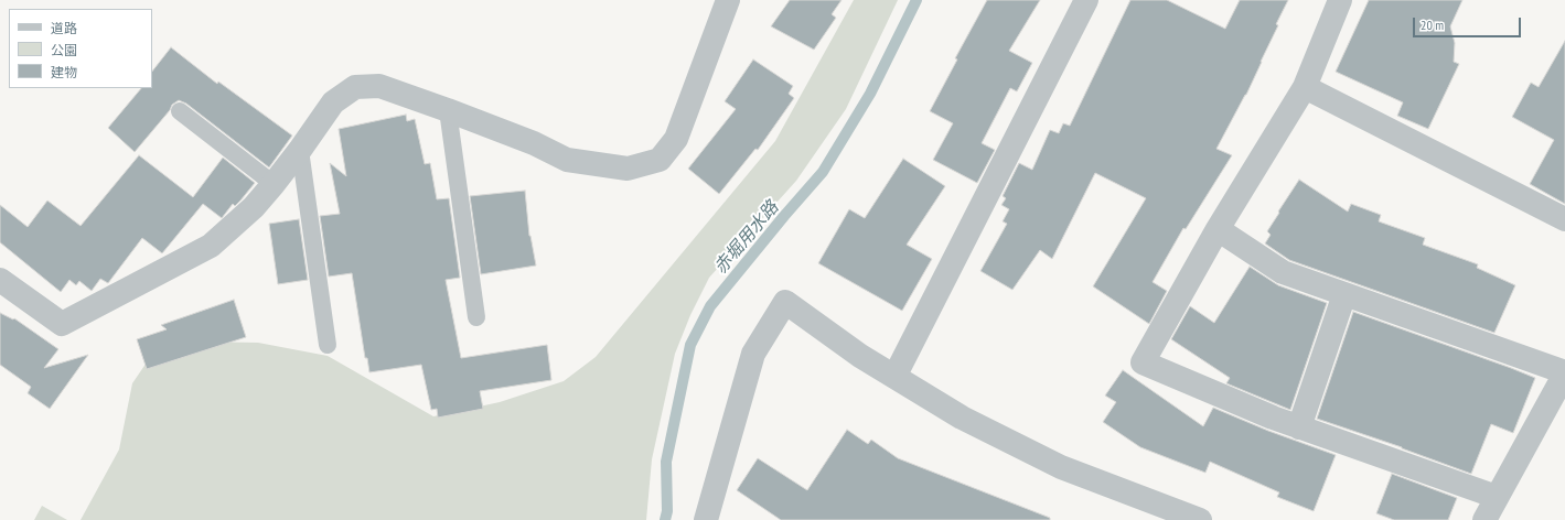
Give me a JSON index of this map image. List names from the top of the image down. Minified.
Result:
{"water":["赤堀用水路"],"legend":["道路","公園","建物"],"scale_bar":"20 m"}
